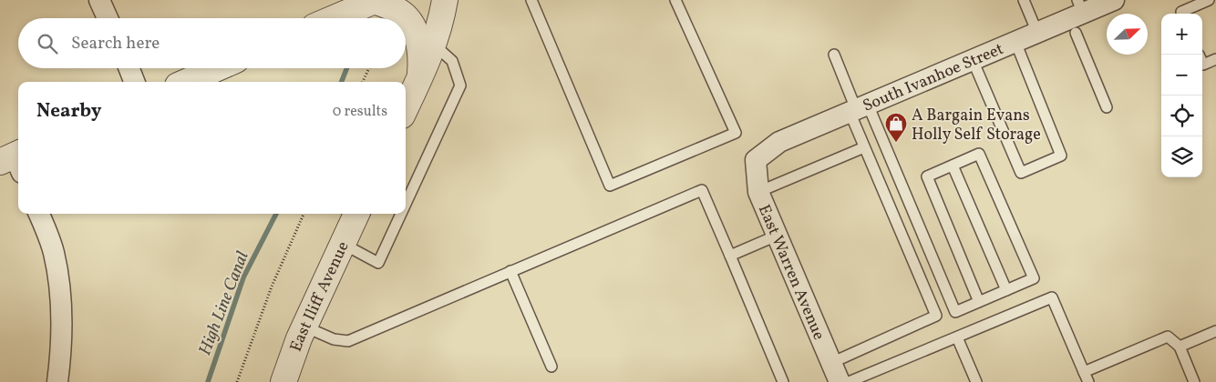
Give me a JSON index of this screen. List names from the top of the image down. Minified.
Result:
{"streets":{"street":["South Ivanhoe Street","East Warren Avenue","East Iliff Avenue"]},"crossings":[["South Ivanhoe Street","East Warren Avenue"]],"water":["High Line Canal"],"places":{"shop":["A Bargain Evans Holly Self Storage"]},"north":"top right","page":{"map_buttons":["+","−"],"search":"Search here","heading":["Nearby","0 results"]}}
